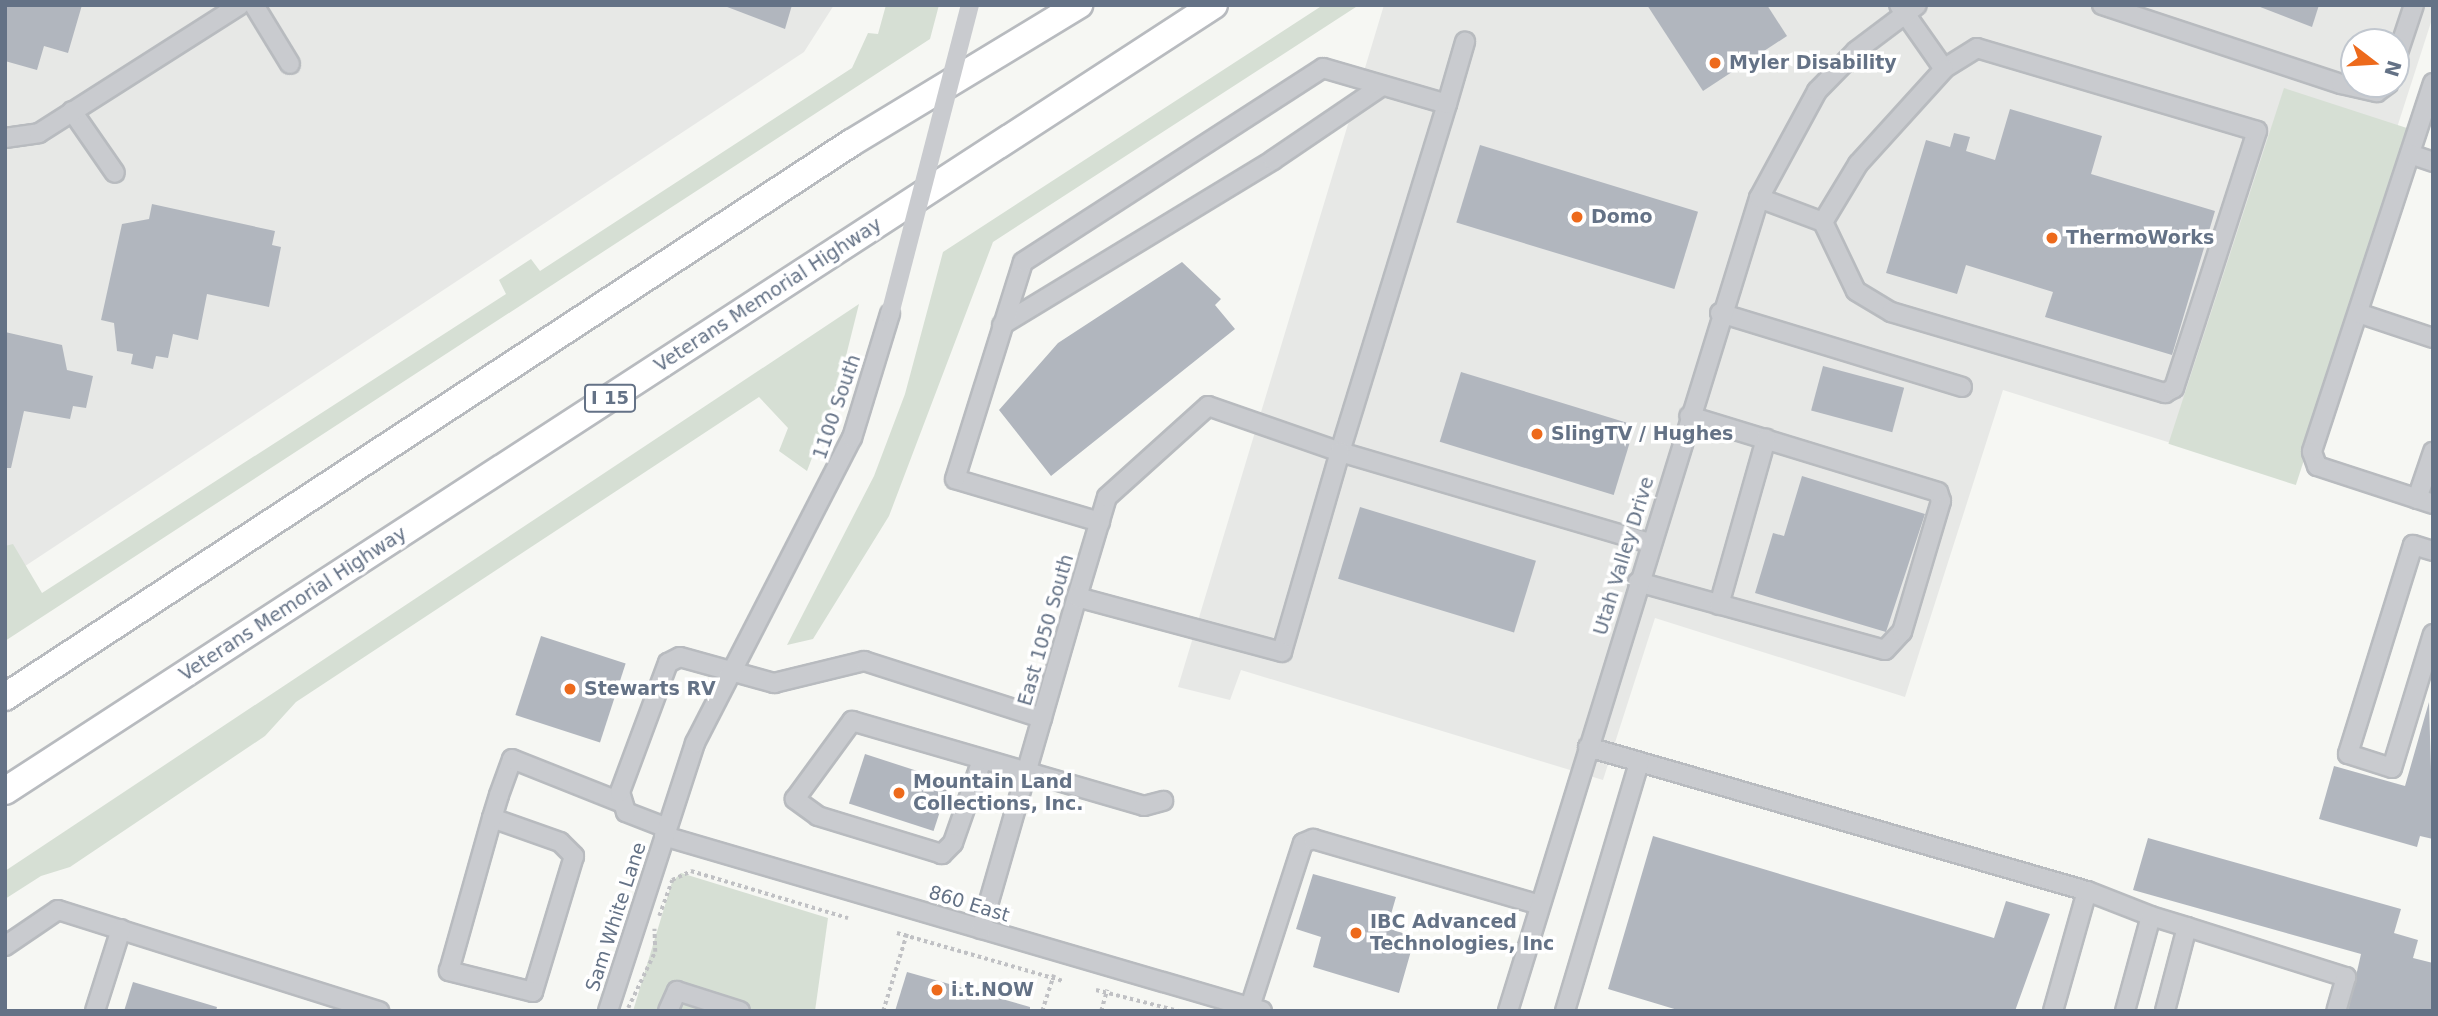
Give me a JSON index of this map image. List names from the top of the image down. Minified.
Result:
{"streets":{"highway":["Veterans Memorial Highway","I 15"],"street":["1100 South","Utah Valley Drive","East 1050 South","860 East","Sam White Lane"]},"crossings":[["1100 South","860 East"],["1100 South","Sam White Lane"],["East 1050 South","860 East"],["860 East","Sam White Lane"]],"places":["Myler Disability","Domo","ThermoWorks","SlingTV / Hughes","Stewarts RV","Mountain Land Collections, Inc.","IBC Advanced Technologies, Inc","i.t.NOW"],"north":"right"}
